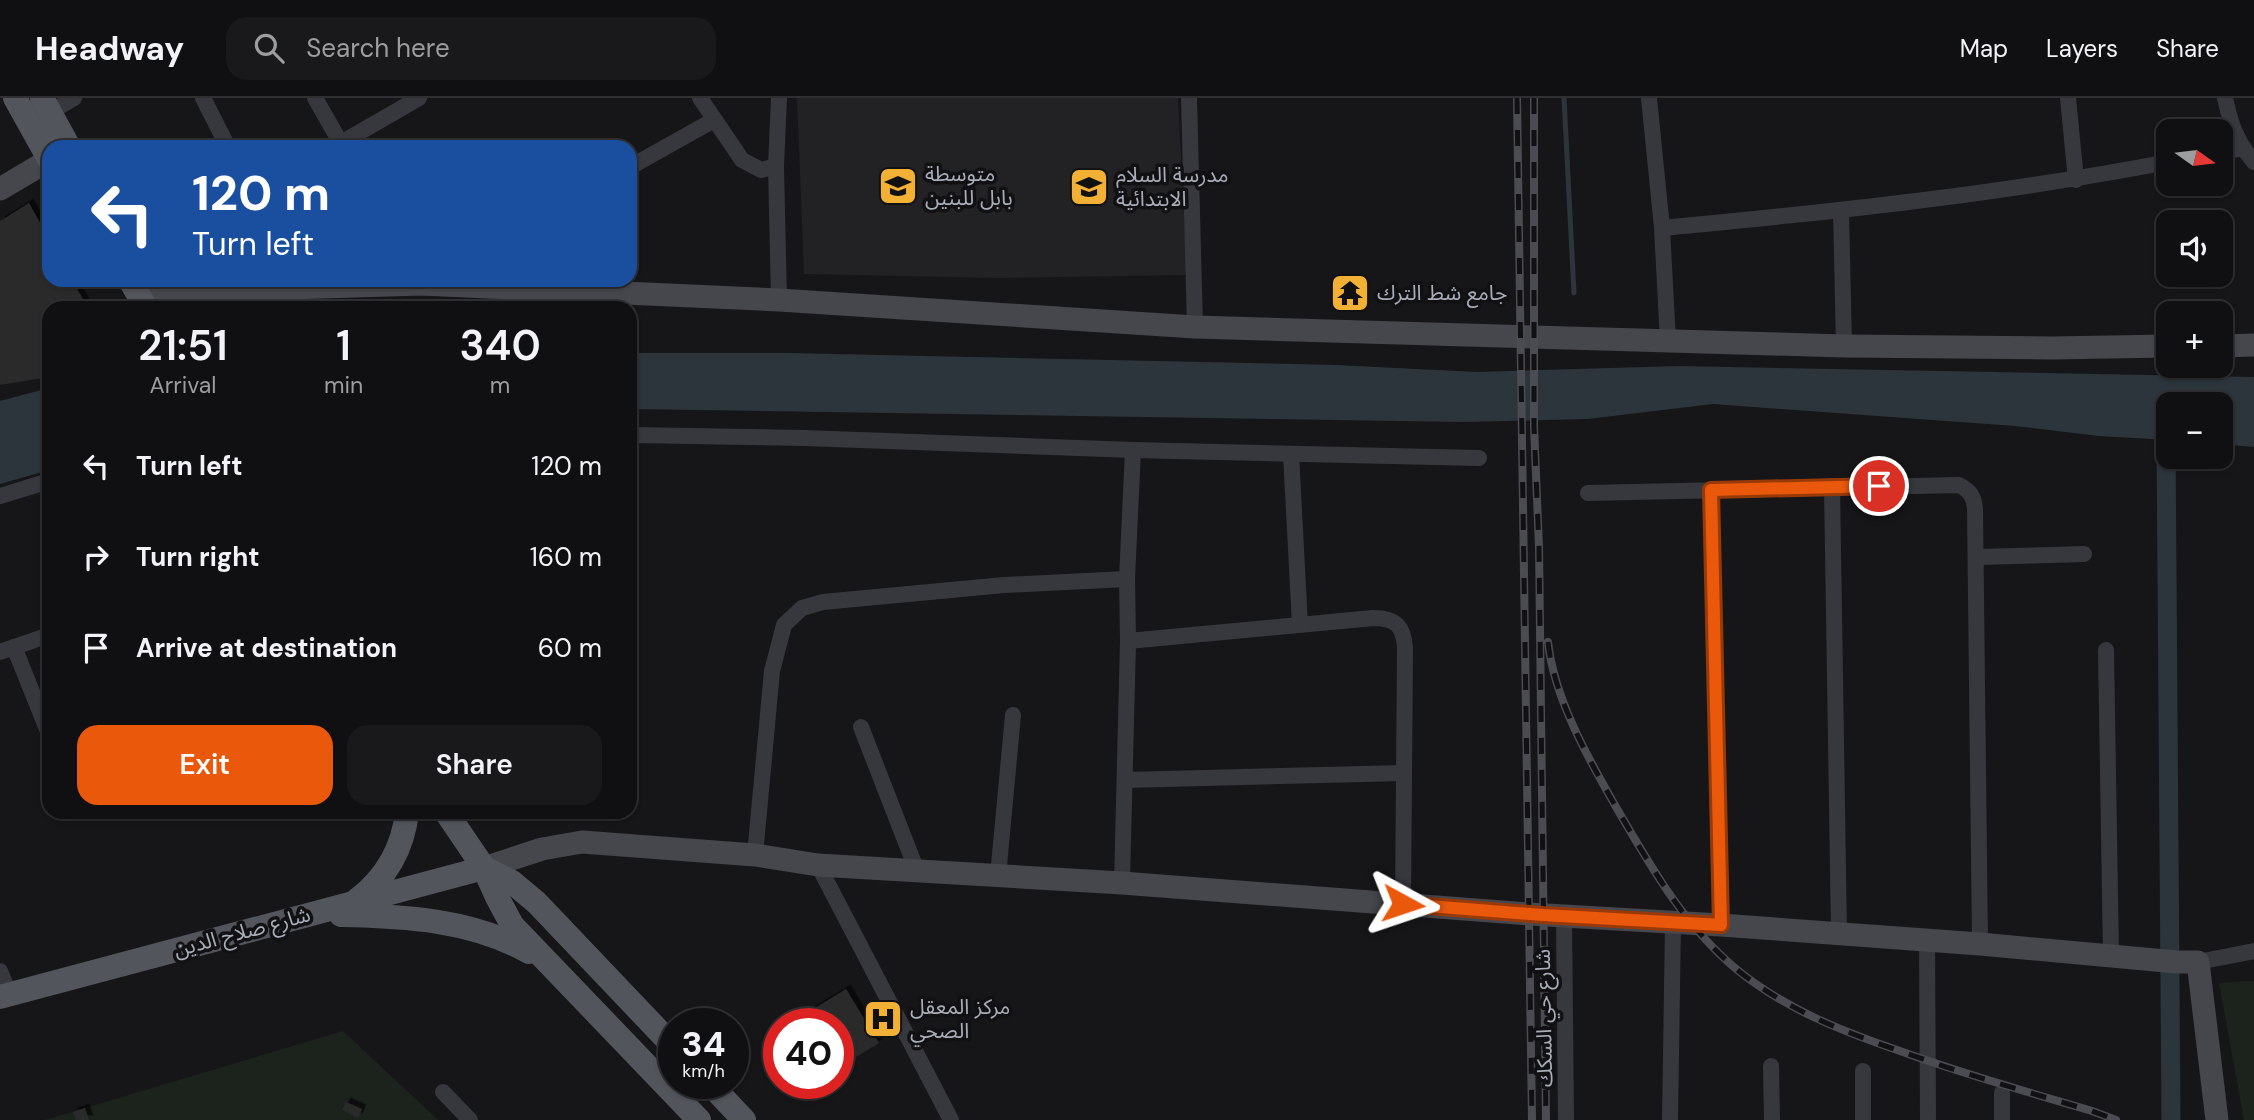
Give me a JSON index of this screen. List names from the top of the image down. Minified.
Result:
{"streets":{"main road":["شارع صلاح الدين"],"street":["شارع حي السكك"]},"places":{"school or university":["متوسطة بابل للبنين","مدرسة السلام الابتدائية"],"temple":["جامع شط الترك"],"hospital":["مركز المعقل الصحي"]},"north":"right","page":{"header":"Headway","search":"Search here","nav":["Map","Layers","Share"],"map_buttons":["+","−"],"turn":["120 m","Turn left"],"eta":["21:51","Arrival","1","min","340","m"],"list":[{"name":"Turn left","value":"120 m"},{"name":"Turn right","value":"160 m"},{"name":"Arrive at destination","value":"60 m"}],"buttons":["Exit","Share"],"speed":"34 km/h","limit":"40"}}
